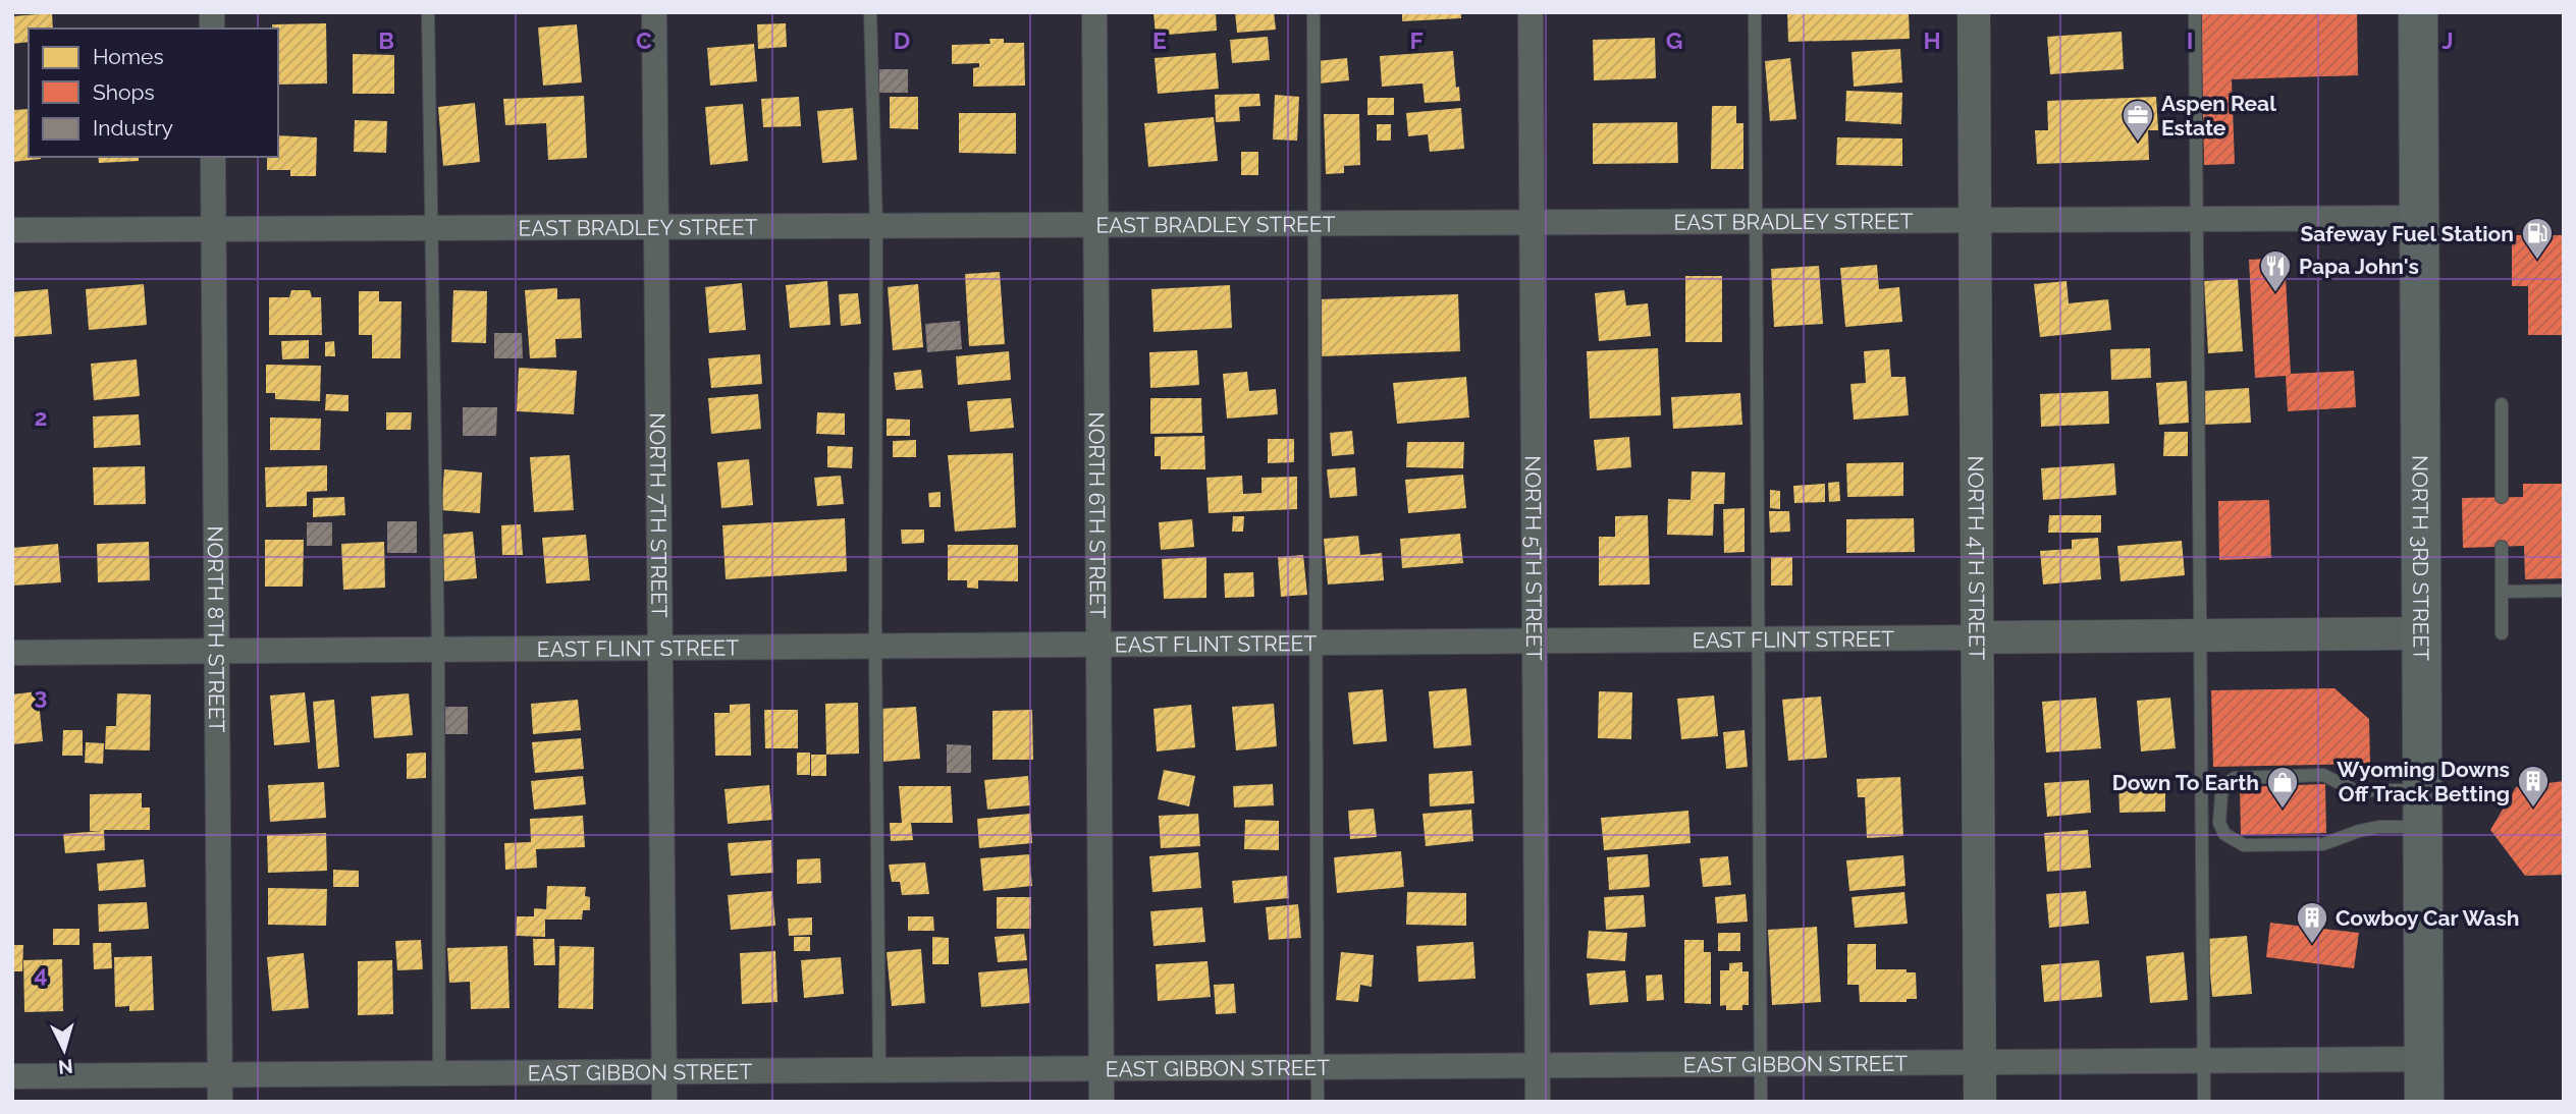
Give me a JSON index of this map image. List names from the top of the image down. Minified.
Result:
{"streets":{"main road":["NORTH 3RD STREET"],"street":["EAST BRADLEY STREET","NORTH 7TH STREET","NORTH 6TH STREET","NORTH 5TH STREET","NORTH 4TH STREET","NORTH 8TH STREET","EAST FLINT STREET","EAST GIBBON STREET"]},"crossings":[["EAST BRADLEY STREET","NORTH 7TH STREET"],["EAST BRADLEY STREET","NORTH 6TH STREET"],["EAST BRADLEY STREET","NORTH 5TH STREET"],["EAST BRADLEY STREET","NORTH 4TH STREET"],["EAST BRADLEY STREET","NORTH 3RD STREET"],["EAST BRADLEY STREET","NORTH 8TH STREET"],["NORTH 7TH STREET","EAST FLINT STREET"],["NORTH 7TH STREET","EAST GIBBON STREET"],["NORTH 6TH STREET","EAST FLINT STREET"],["NORTH 6TH STREET","EAST GIBBON STREET"],["NORTH 5TH STREET","EAST FLINT STREET"],["NORTH 5TH STREET","EAST GIBBON STREET"],["NORTH 4TH STREET","EAST FLINT STREET"],["NORTH 4TH STREET","EAST GIBBON STREET"],["NORTH 3RD STREET","EAST FLINT STREET"],["NORTH 3RD STREET","EAST GIBBON STREET"],["NORTH 8TH STREET","EAST FLINT STREET"],["NORTH 8TH STREET","EAST GIBBON STREET"]],"places":{"office":["Aspen Real Estate"],"fuel station":["Safeway Fuel Station"],"restaurant":["Papa John's"],"building":["Wyoming Downs Off Track Betting","Cowboy Car Wash"],"shop":["Down To Earth"]},"legend":["Homes","Shops","Industry"],"north":"bottom","grid":{"columns":["B","C","D","E","F","G","H","I","J"],"rows":["2","3","4"]}}
